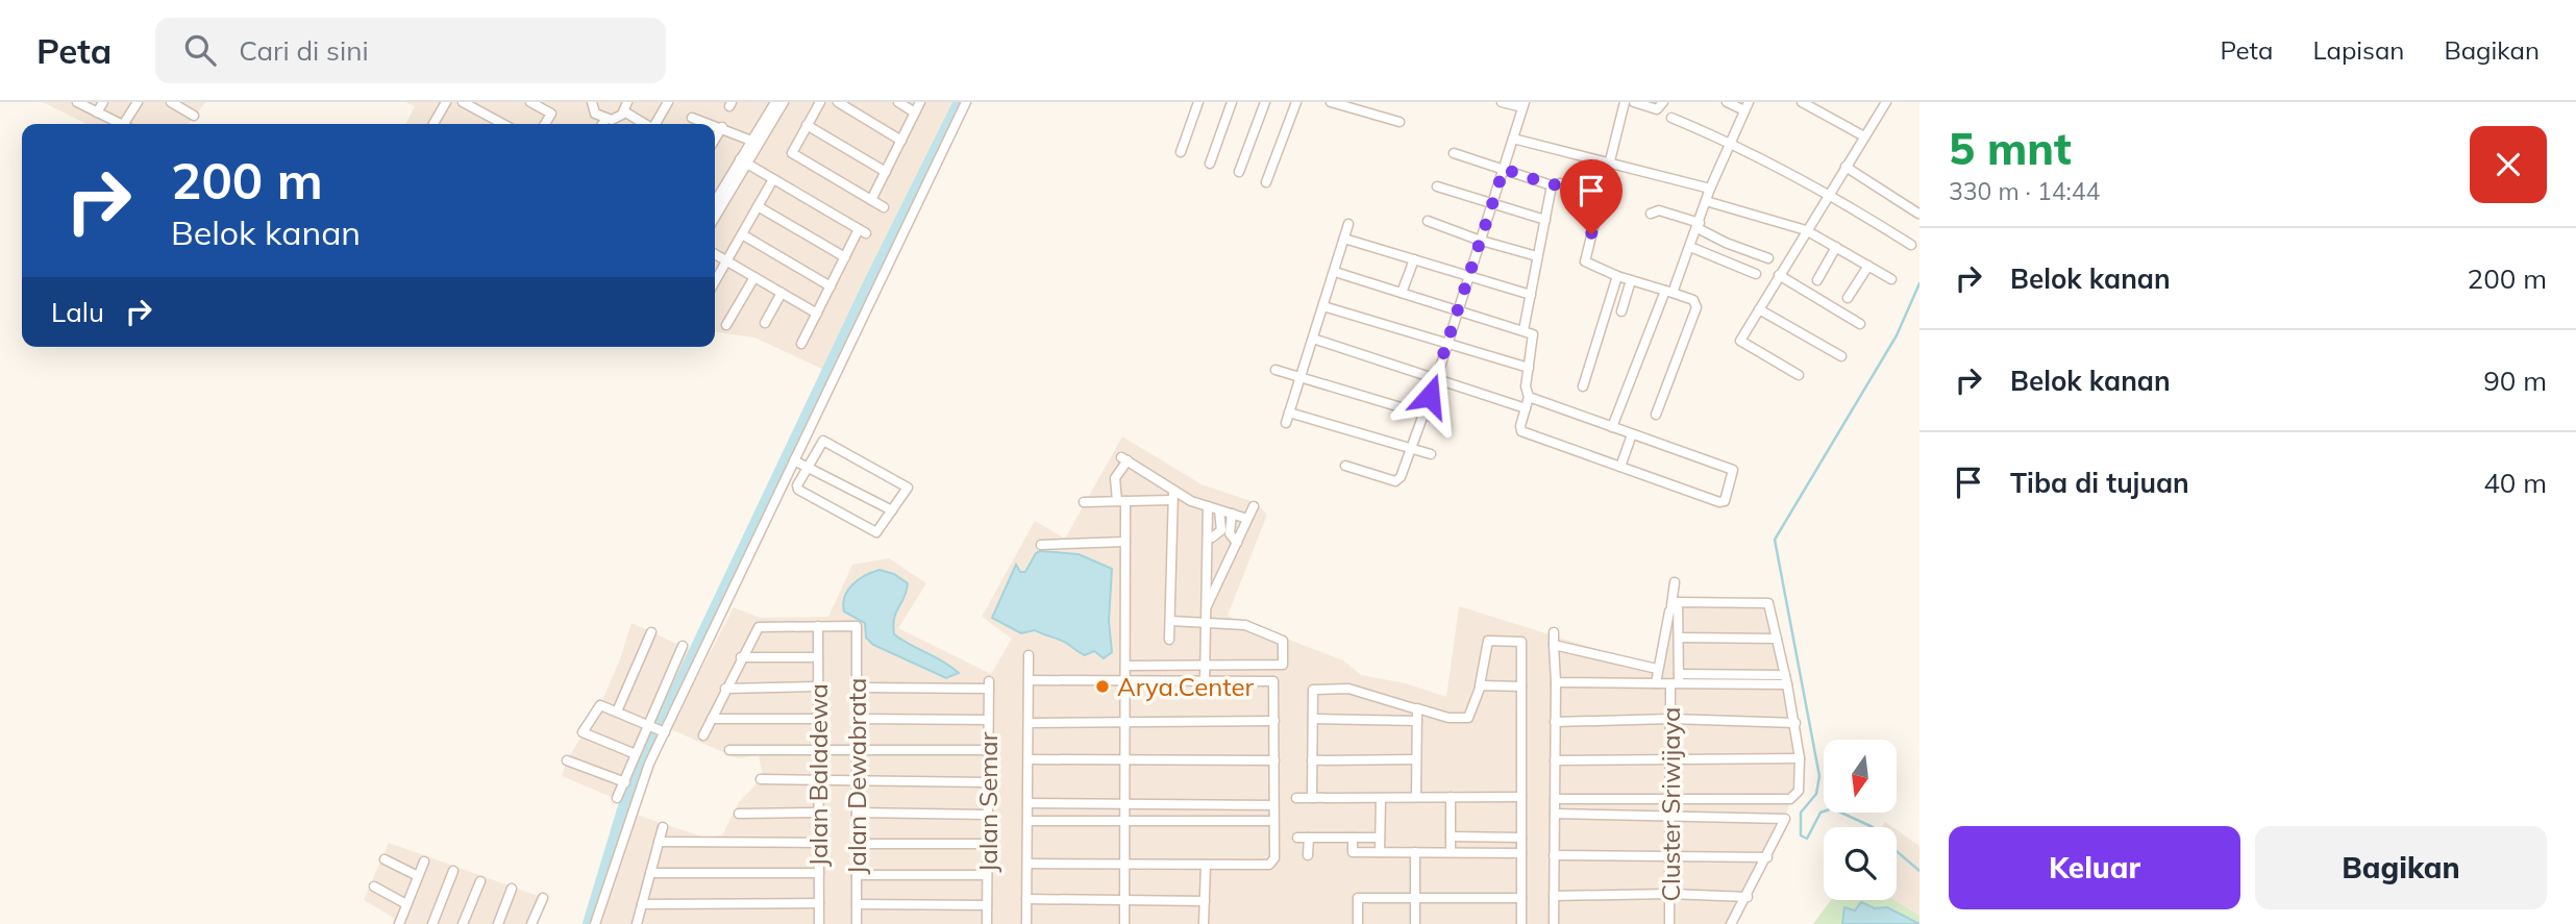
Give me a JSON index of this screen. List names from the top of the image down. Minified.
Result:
{"streets":{"street":["Jalan Baladewa","Jalan Dewabrata","Jalan Semar","Cluster Sriwijaya"]},"crossings":[["Jalan Baladewa","Jalan Dewabrata"],["Jalan Dewabrata","Jalan Semar"]],"places":["Arya.Center"],"north":"bottom","page":{"header":"Peta","search":"Cari di sini","nav":["Peta","Lapisan","Bagikan"],"heading":["5 mnt","330 m · 14:44"],"turn":["200 m","Belok kanan"],"list":[{"name":"Belok kanan","value":"200 m"},{"name":"Belok kanan","value":"90 m"},{"name":"Tiba di tujuan","value":"40 m"}],"then":"Lalu","buttons":["Keluar","Bagikan"]}}
